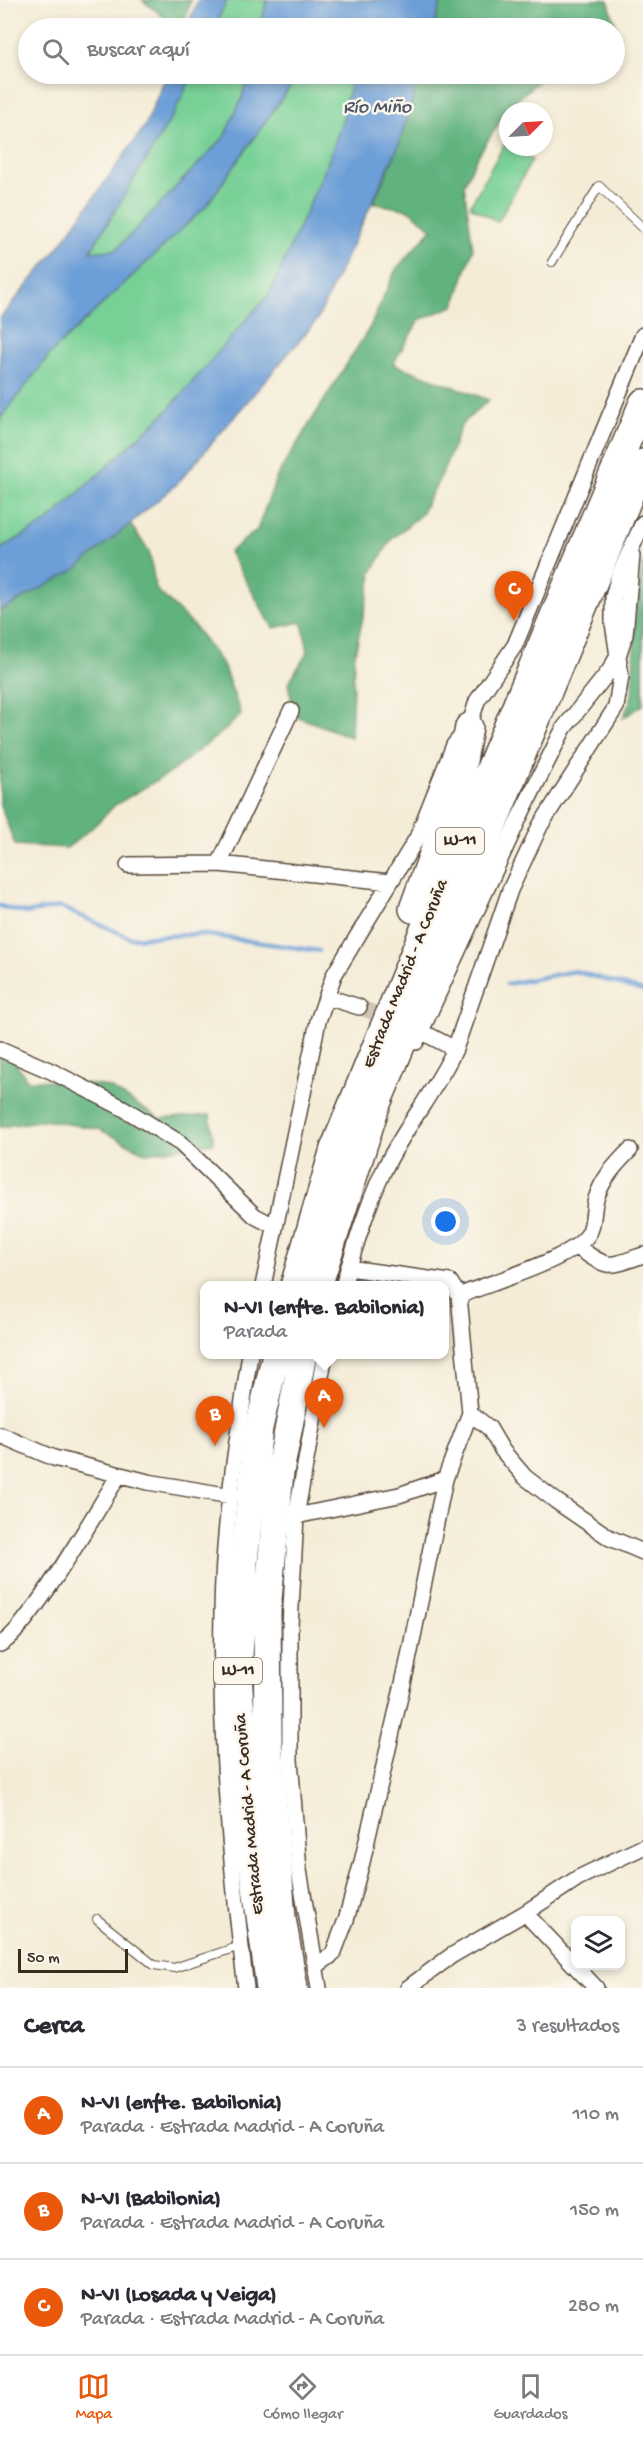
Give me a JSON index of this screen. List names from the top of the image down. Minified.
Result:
{"streets":{"highway":["LU-11","Estrada Madrid - A Coruña"]},"water":["Río Miño"],"scale_bar":"50 m","north":"top right","page":{"search":"Buscar aquí","pins":["C","A","B"],"popup":["N-VI (enfte. Babilonia)","Parada"],"scale":"50 m","heading":["Cerca","3 resultados"],"list":[{"mark":"A","name":"N-VI (enfte. Babilonia)","note":"Parada · Estrada Madrid - A Coruña","value":"110 m"},{"mark":"B","name":"N-VI (Babilonia)","note":"Parada · Estrada Madrid - A Coruña","value":"150 m"},{"mark":"C","name":"N-VI (Losada y Veiga)","note":"Parada · Estrada Madrid - A Coruña","value":"280 m"}],"nav":["Mapa","Cómo llegar","Guardados"]}}
